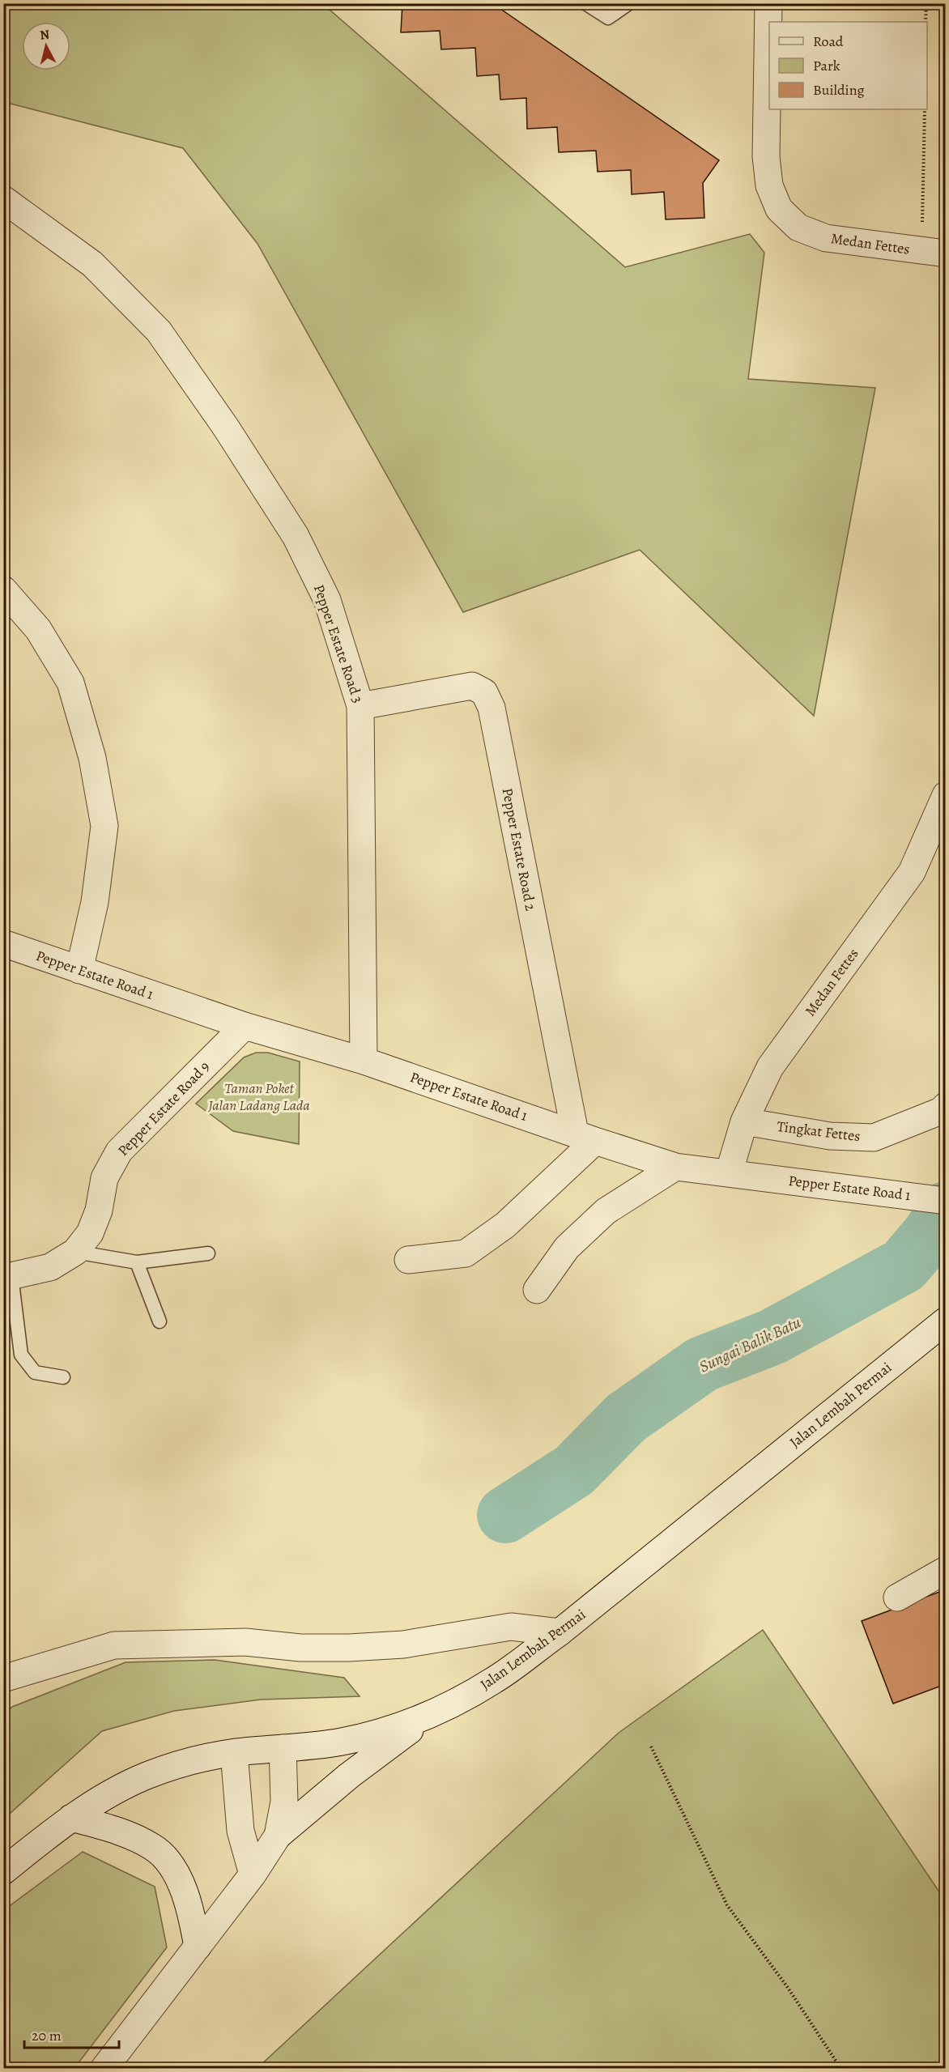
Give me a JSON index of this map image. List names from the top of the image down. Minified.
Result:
{"streets":{"street":["Medan Fettes","Pepper Estate Road 3","Pepper Estate Road 2","Pepper Estate Road 1","Pepper Estate Road 9","Tingkat Fettes","Jalan Lembah Permai"]},"crossings":[["Medan Fettes","Pepper Estate Road 1"],["Medan Fettes","Tingkat Fettes"],["Pepper Estate Road 3","Pepper Estate Road 2"],["Pepper Estate Road 3","Pepper Estate Road 1"],["Pepper Estate Road 2","Pepper Estate Road 1"],["Pepper Estate Road 1","Pepper Estate Road 9"]],"water":["Sungai Balik Batu"],"parks":["Taman Poket Jalan Ladang Lada"],"legend":["Road","Park","Building"],"scale_bar":"20 m","north":"top"}
